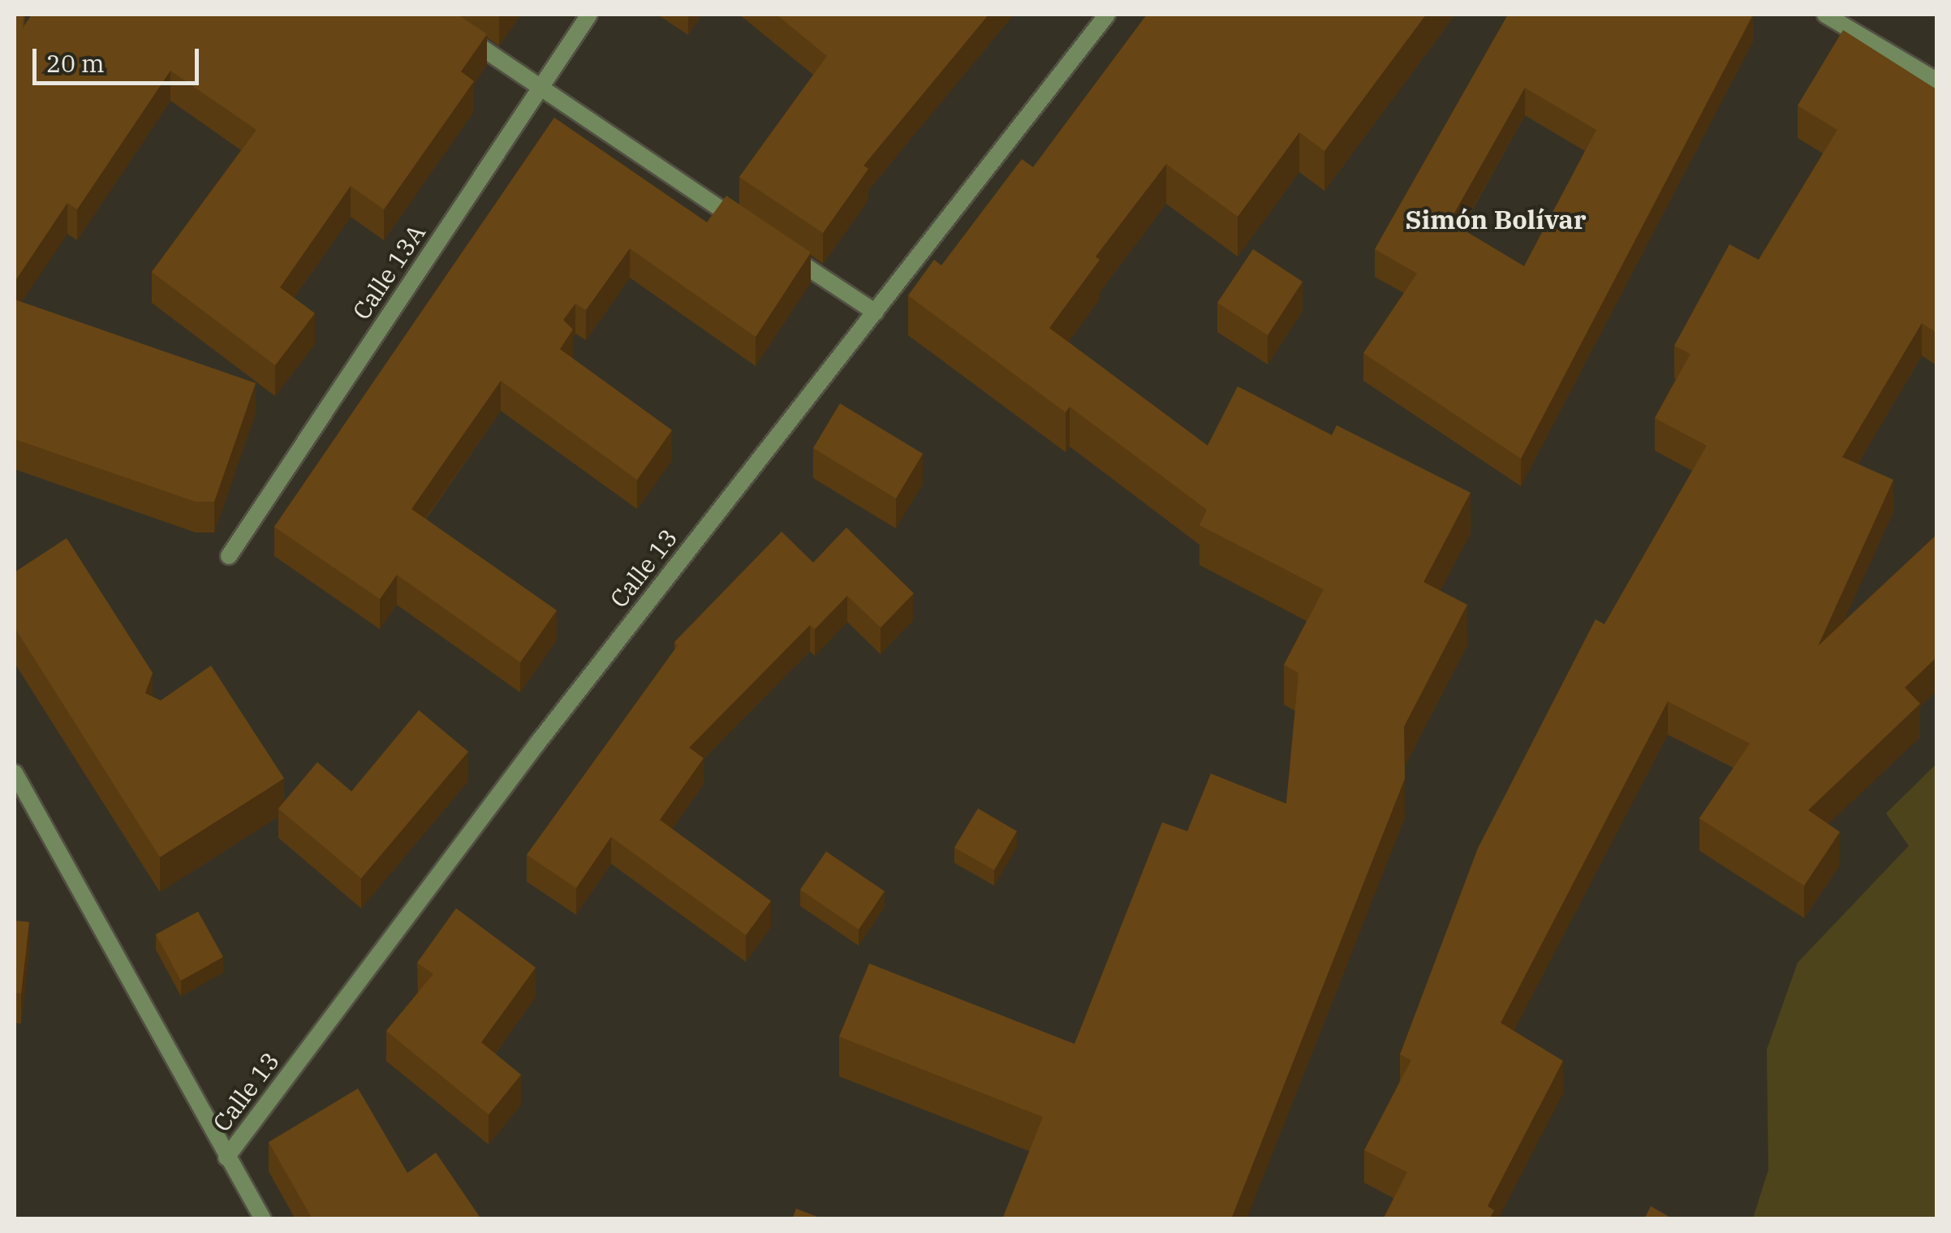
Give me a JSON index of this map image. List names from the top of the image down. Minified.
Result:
{"streets":{"street":["Calle 13A","Calle 13"]},"districts":["Simón Bolívar"],"scale_bar":"20 m"}
